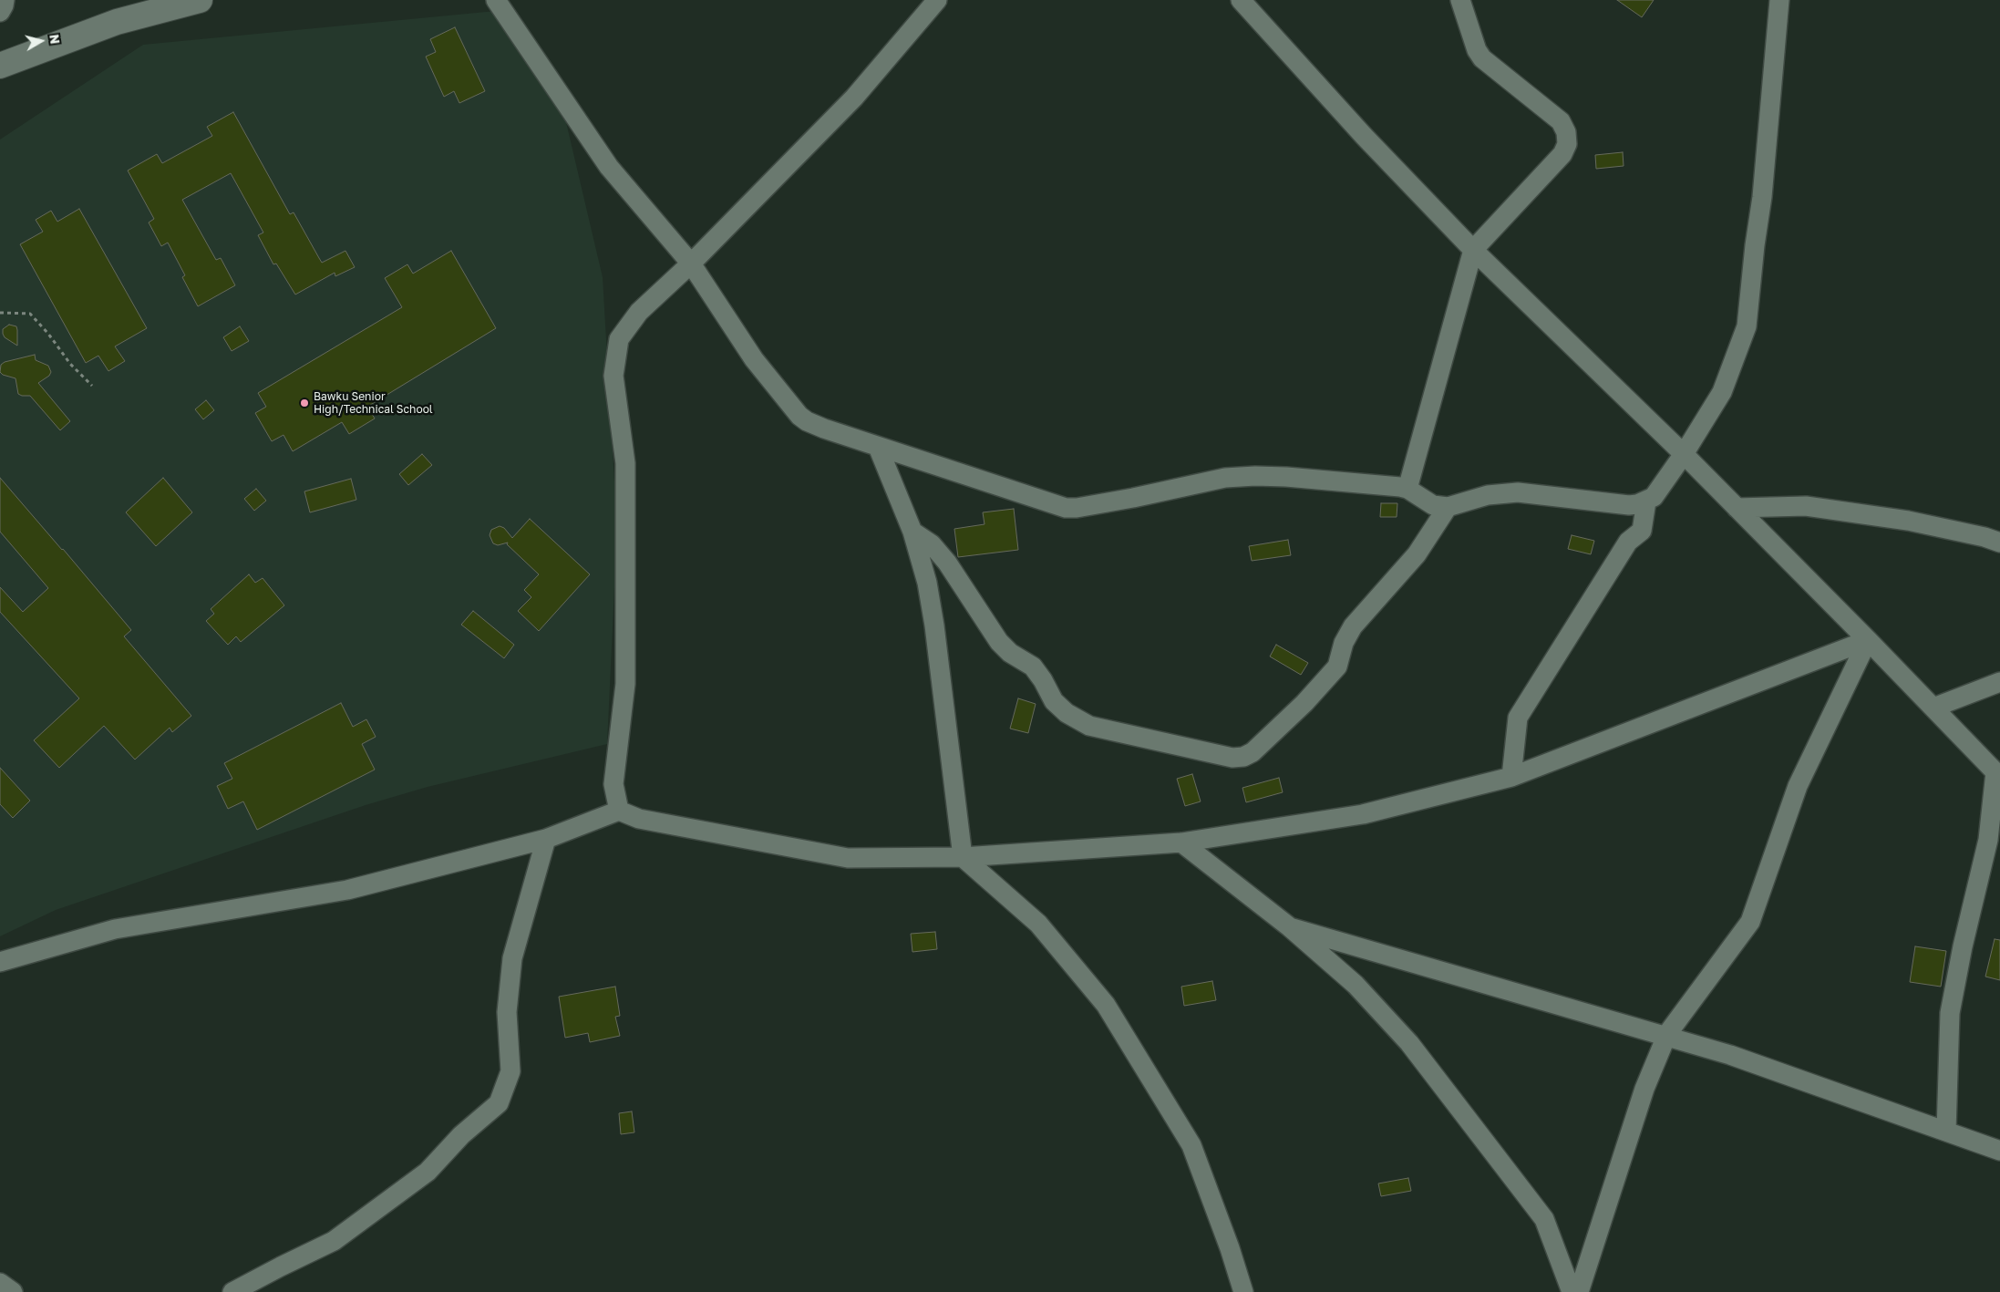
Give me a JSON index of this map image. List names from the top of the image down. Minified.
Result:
{"places":["Bawku Senior High/Technical School"],"north":"right"}
